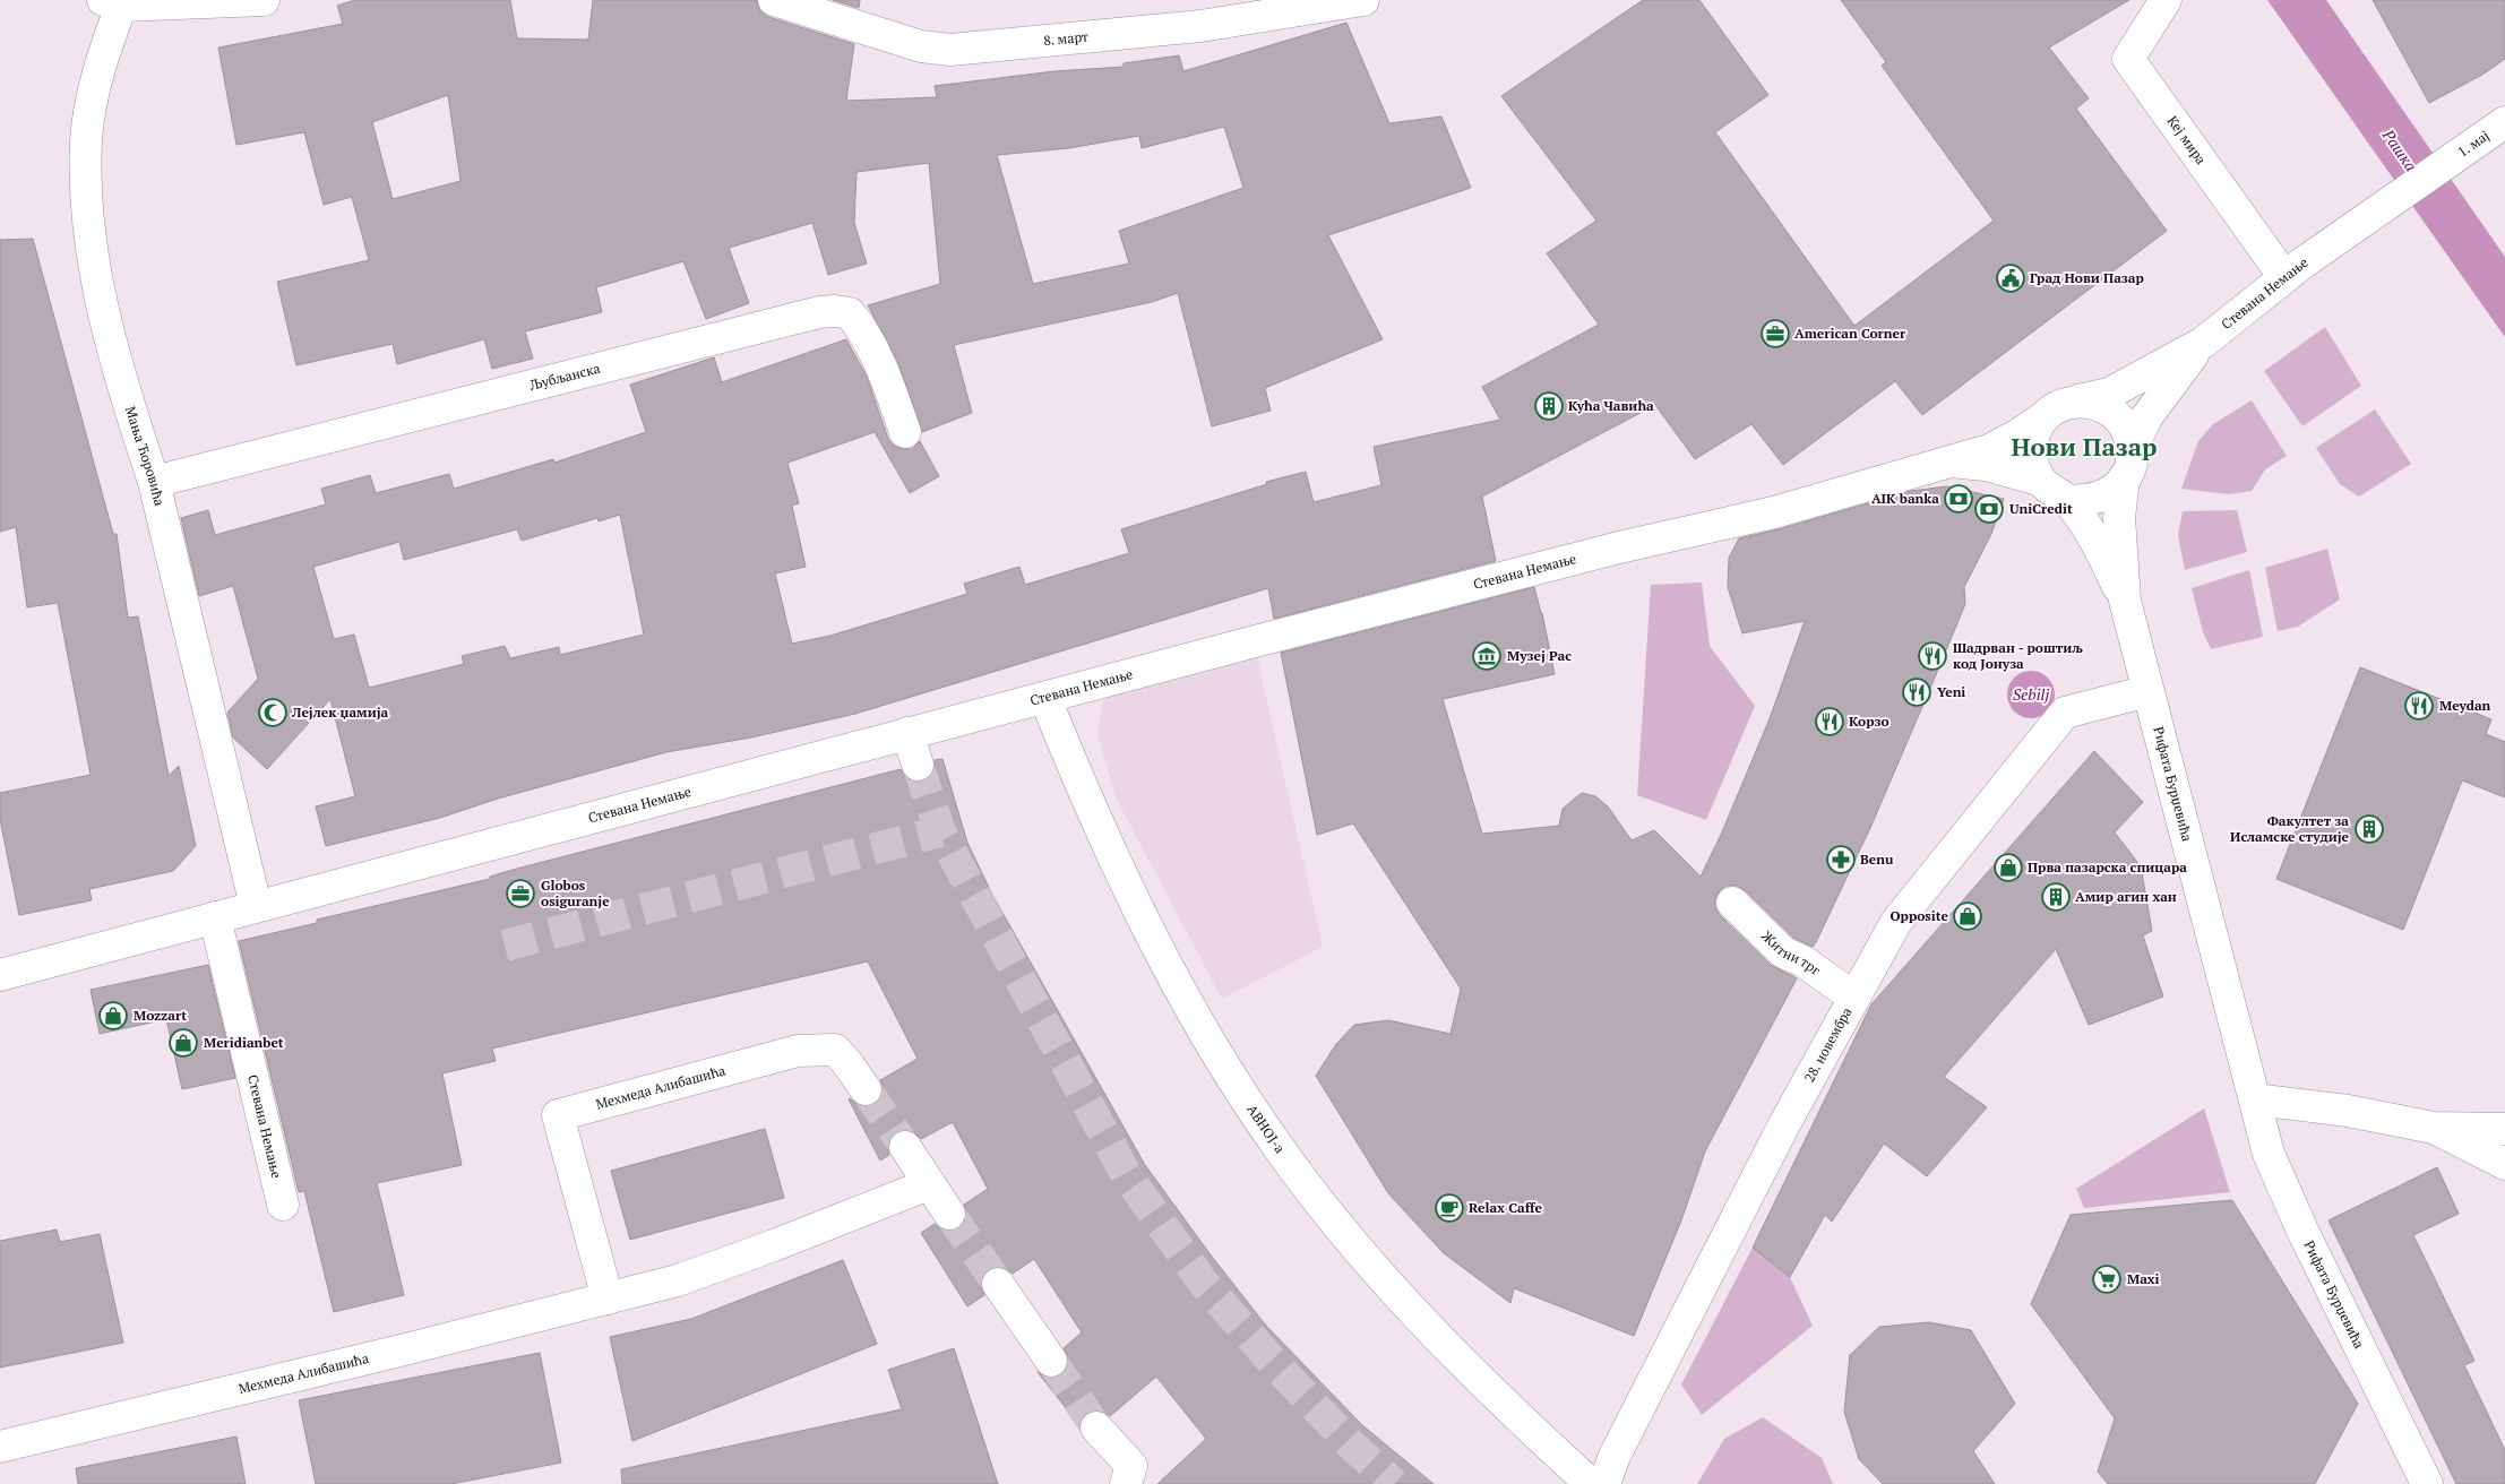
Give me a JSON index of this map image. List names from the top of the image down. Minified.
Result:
{"streets":{"street":["8. март","Кеј мира","1. мај","Стевана Немање","Љубљанска","Мања Ћоровића","Рифата Бурџевића","Житни трг","28. новембра","Мехмеда Алибашића","АВНОЈ-а"]},"crossings":[["Кеј мира","Стевана Немање"],["1. мај","Стевана Немање"],["Стевана Немање","Мања Ћоровића"],["Стевана Немање","Рифата Бурџевића"],["Стевана Немање","АВНОЈ-а"],["Љубљанска","Мања Ћоровића"],["Рифата Бурџевића","28. новембра"],["Житни трг","28. новембра"]],"districts":["Нови Пазар"],"water":["Рашка","Sebilj"],"places":{"public building":["Град Нови Пазар"],"office":["American Corner","Globos osiguranje"],"building":["Кућа Чавића","Факултет за Исламске студије","Амир агин хан"],"bank":["AIK banka","UniCredit"],"museum":["Музеј Рас"],"restaurant":["Шадрван - роштиљ код Јонуза","Yeni","Meydan","Корзо"],"mosque":["Лејлек џамија"],"pharmacy":["Benu"],"shop":["Прва пазарска спицара","Opposite","Mozzart","Meridianbet"],"cafe":["Relax Caffe"],"supermarket":["Maxi"]}}
